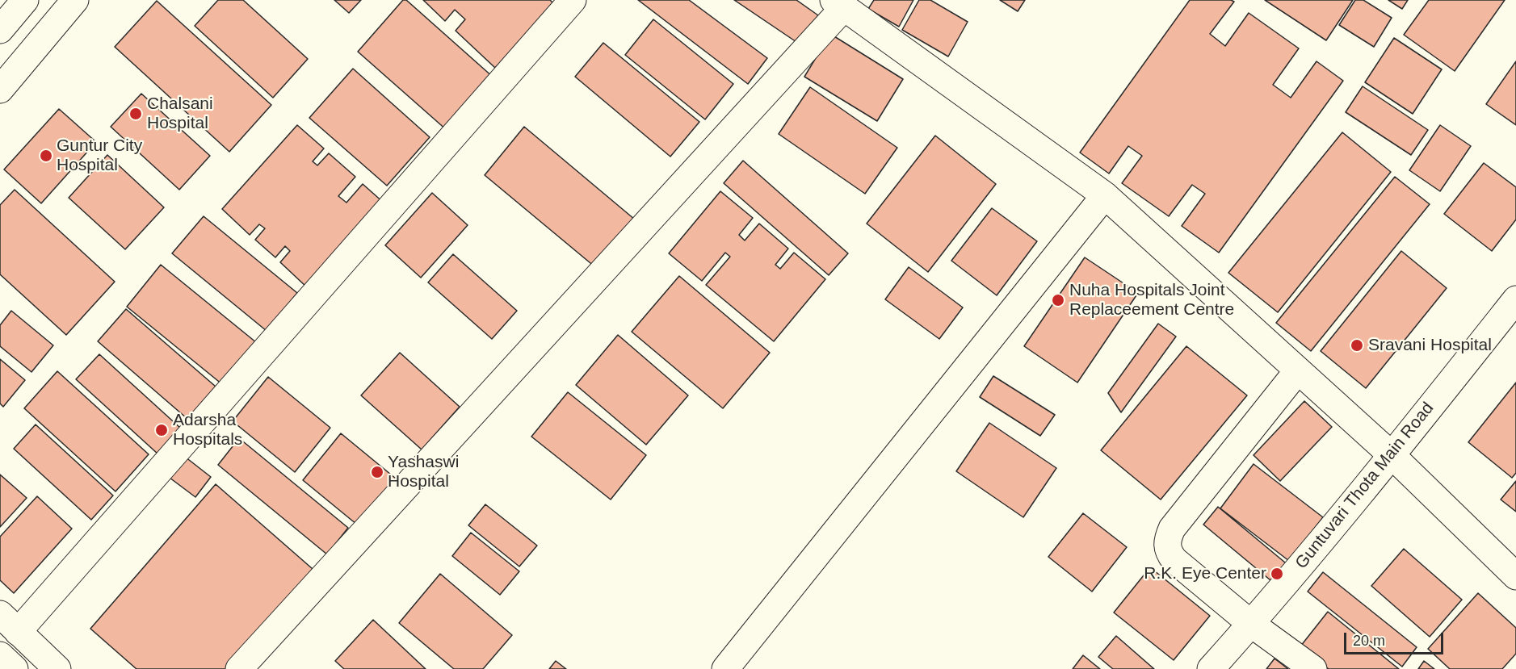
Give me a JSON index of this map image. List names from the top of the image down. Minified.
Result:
{"streets":{"street":["Guntuvari Thota Main Road"]},"places":["Chalsani Hospital","Guntur City Hospital","Nuha Hospitals Joint Replaceement Centre","Sravani Hospital","Adarsha Hospitals","Yashaswi Hospital","R.K. Eye Center"],"scale_bar":"20 m"}
